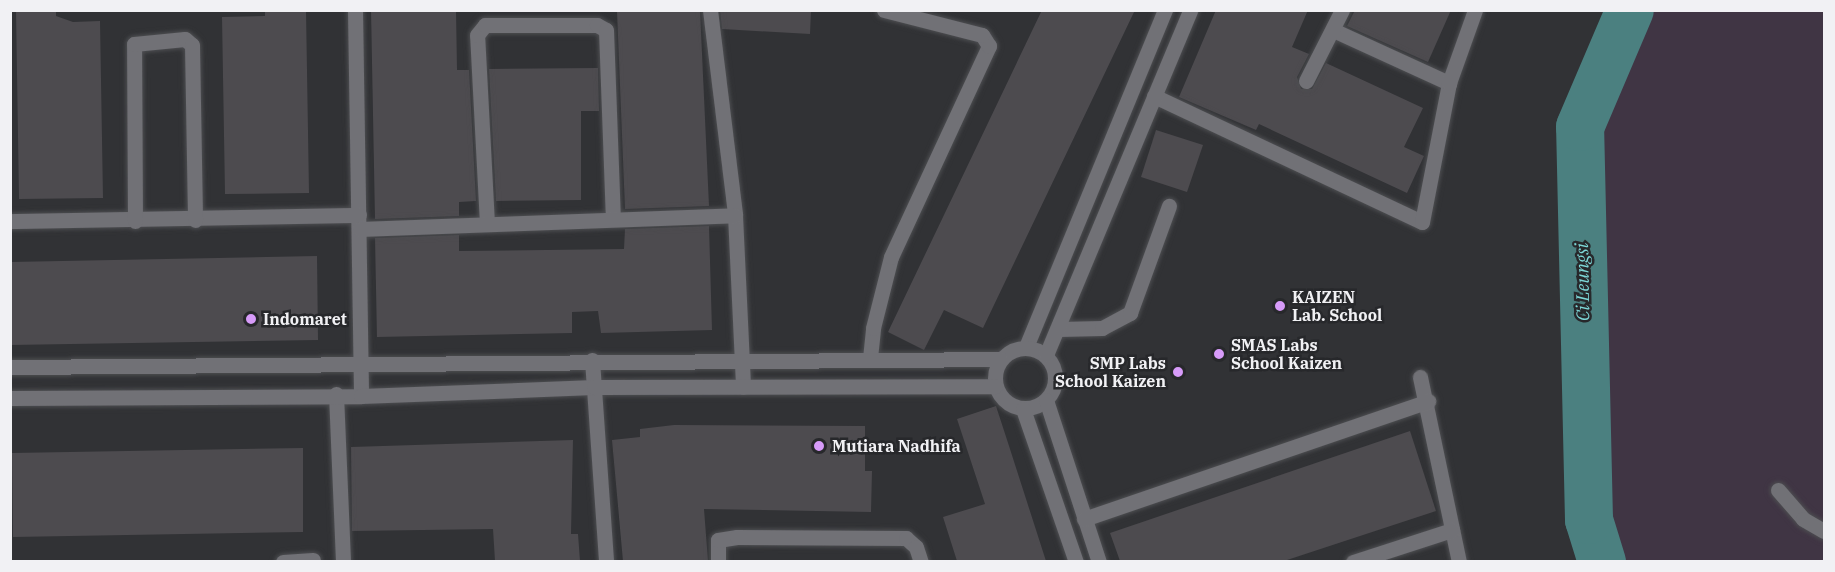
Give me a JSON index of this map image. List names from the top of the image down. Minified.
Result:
{"water":["Ci Leungsi"],"places":["KAIZEN Lab. School","Indomaret","SMAS Labs School Kaizen","SMP Labs School Kaizen","Mutiara Nadhifa"]}
